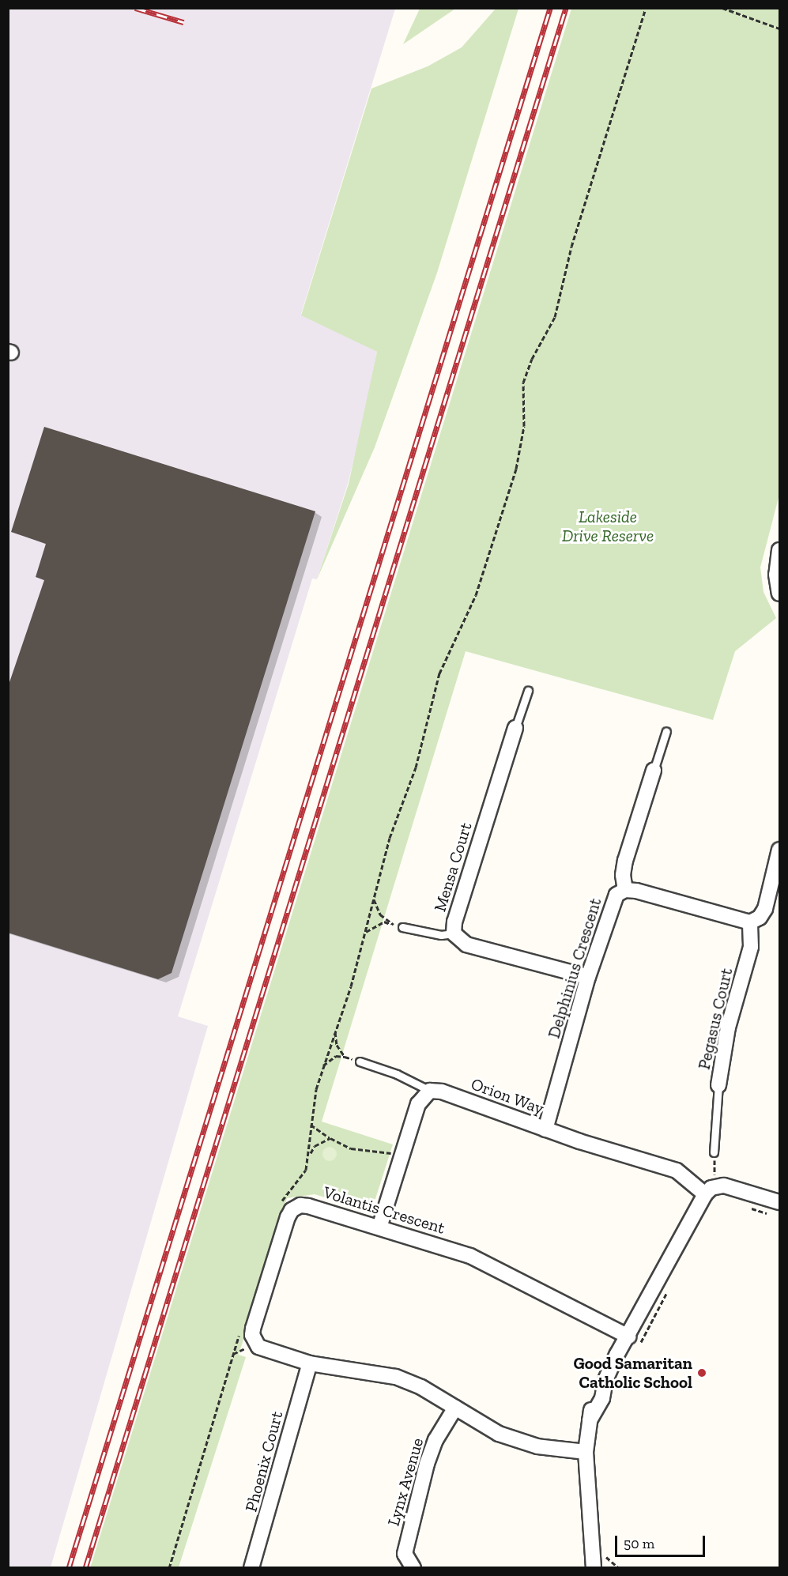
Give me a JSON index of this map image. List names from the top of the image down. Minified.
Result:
{"streets":{"street":["Mensa Court","Delphinius Crescent","Pegasus Court","Orion Way","Volantis Crescent","Phoenix Court","Lynx Avenue"]},"crossings":[["Mensa Court","Delphinius Crescent"],["Delphinius Crescent","Pegasus Court"],["Delphinius Crescent","Orion Way"],["Volantis Crescent","Phoenix Court"],["Volantis Crescent","Lynx Avenue"]],"parks":["Lakeside Drive Reserve"],"places":["Good Samaritan Catholic School"],"scale_bar":"50 m"}
